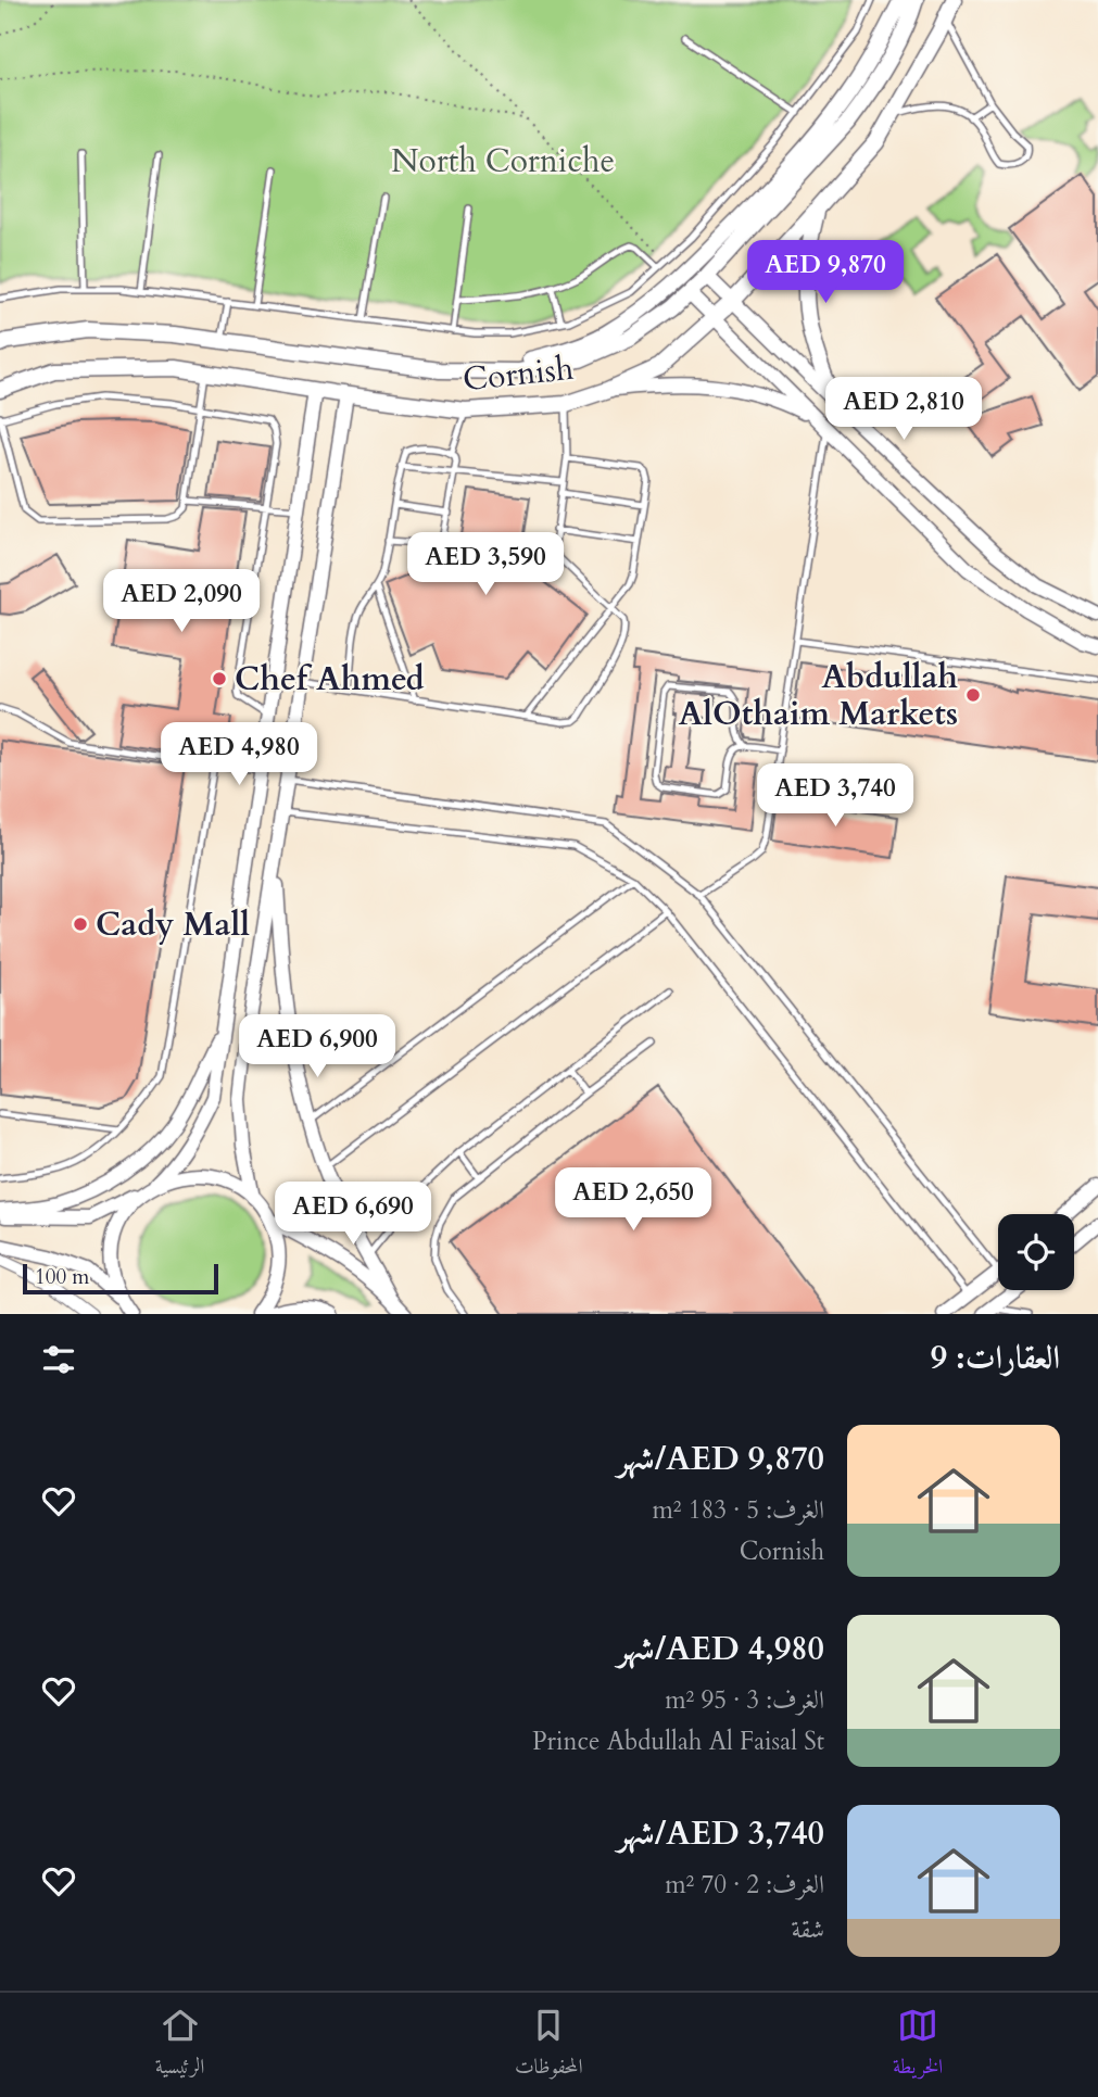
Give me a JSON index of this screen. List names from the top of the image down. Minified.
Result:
{"streets":{"main road":["Cornish"]},"parks":["North Corniche"],"places":["Chef Ahmed","Abdullah AlOthaim Markets","Cady Mall"],"scale_bar":"100 m","page":{"price":["AED 9,870","AED 2,810","AED 3,590","AED 2,090","AED 4,980","AED 3,740","AED 6,900","AED 2,650","AED 6,690"],"scale":"100 m","heading":"العقارات: 9","list":[{"name":"AED 9,870/شهر","note":"الغرف: 5 · 183 m² · Cornish"},{"name":"AED 4,980/شهر","note":"الغرف: 3 · 95 m² · Prince Abdullah Al Faisal St"},{"name":"AED 3,740/شهر","note":"الغرف: 2 · 70 m² · شقة"}],"tabs":["الخريطة","المحفوظات","الرئيسية"]}}
